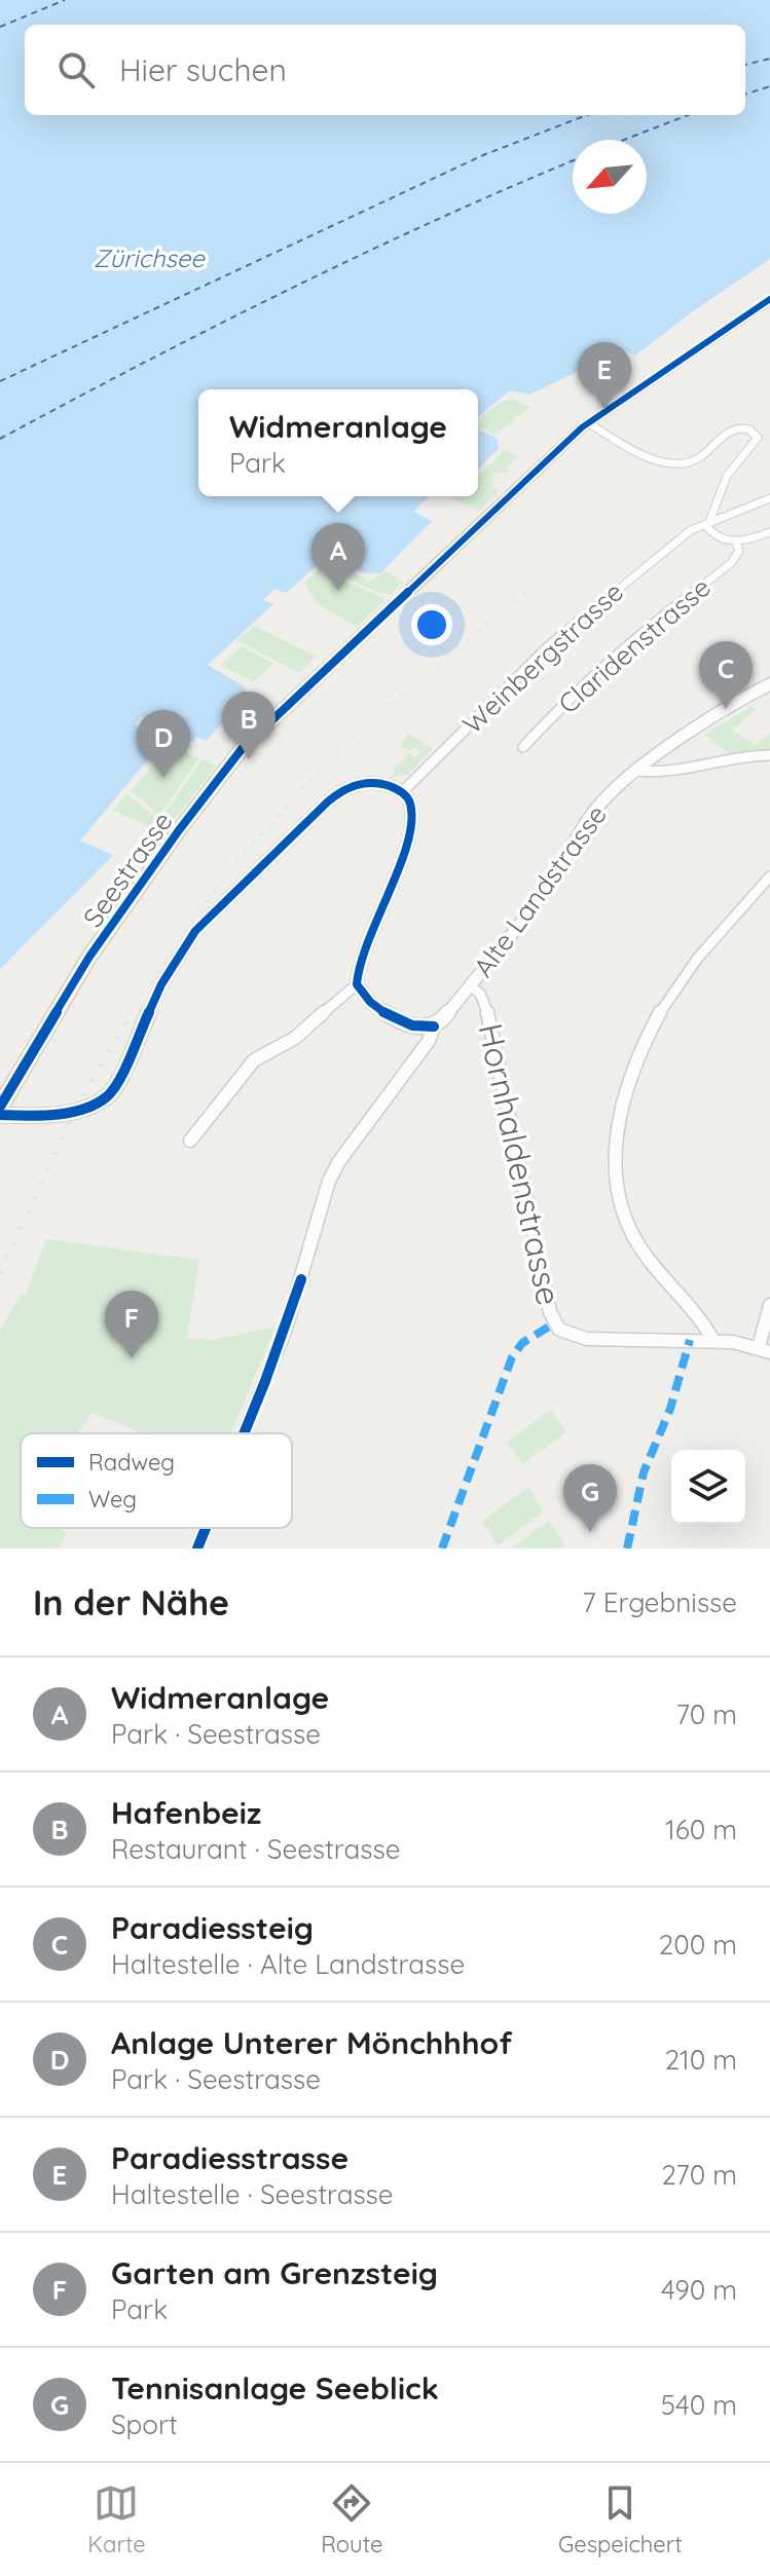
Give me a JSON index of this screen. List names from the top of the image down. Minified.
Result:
{"streets":{"main road":["Seestrasse"],"street":["Claridenstrasse","Weinbergstrasse","Alte Landstrasse","Hornhaldenstrasse"]},"crossings":[["Alte Landstrasse","Hornhaldenstrasse"]],"water":["Zürichsee"],"legend":["Radweg","Weg"],"north":"bottom left","page":{"search":"Hier suchen","pins":["E","A","C","B","D","F","G"],"popup":["Widmeranlage","Park"],"heading":["In der Nähe","7 Ergebnisse"],"list":[{"mark":"A","name":"Widmeranlage","note":"Park · Seestrasse","value":"70 m"},{"mark":"B","name":"Hafenbeiz","note":"Restaurant · Seestrasse","value":"160 m"},{"mark":"C","name":"Paradiessteig","note":"Haltestelle · Alte Landstrasse","value":"200 m"},{"mark":"D","name":"Anlage Unterer Mönchhhof","note":"Park · Seestrasse","value":"210 m"},{"mark":"E","name":"Paradiesstrasse","note":"Haltestelle · Seestrasse","value":"270 m"},{"mark":"F","name":"Garten am Grenzsteig","note":"Park","value":"490 m"},{"mark":"G","name":"Tennisanlage Seeblick","note":"Sport","value":"540 m"}],"nav":["Karte","Route","Gespeichert"]}}
